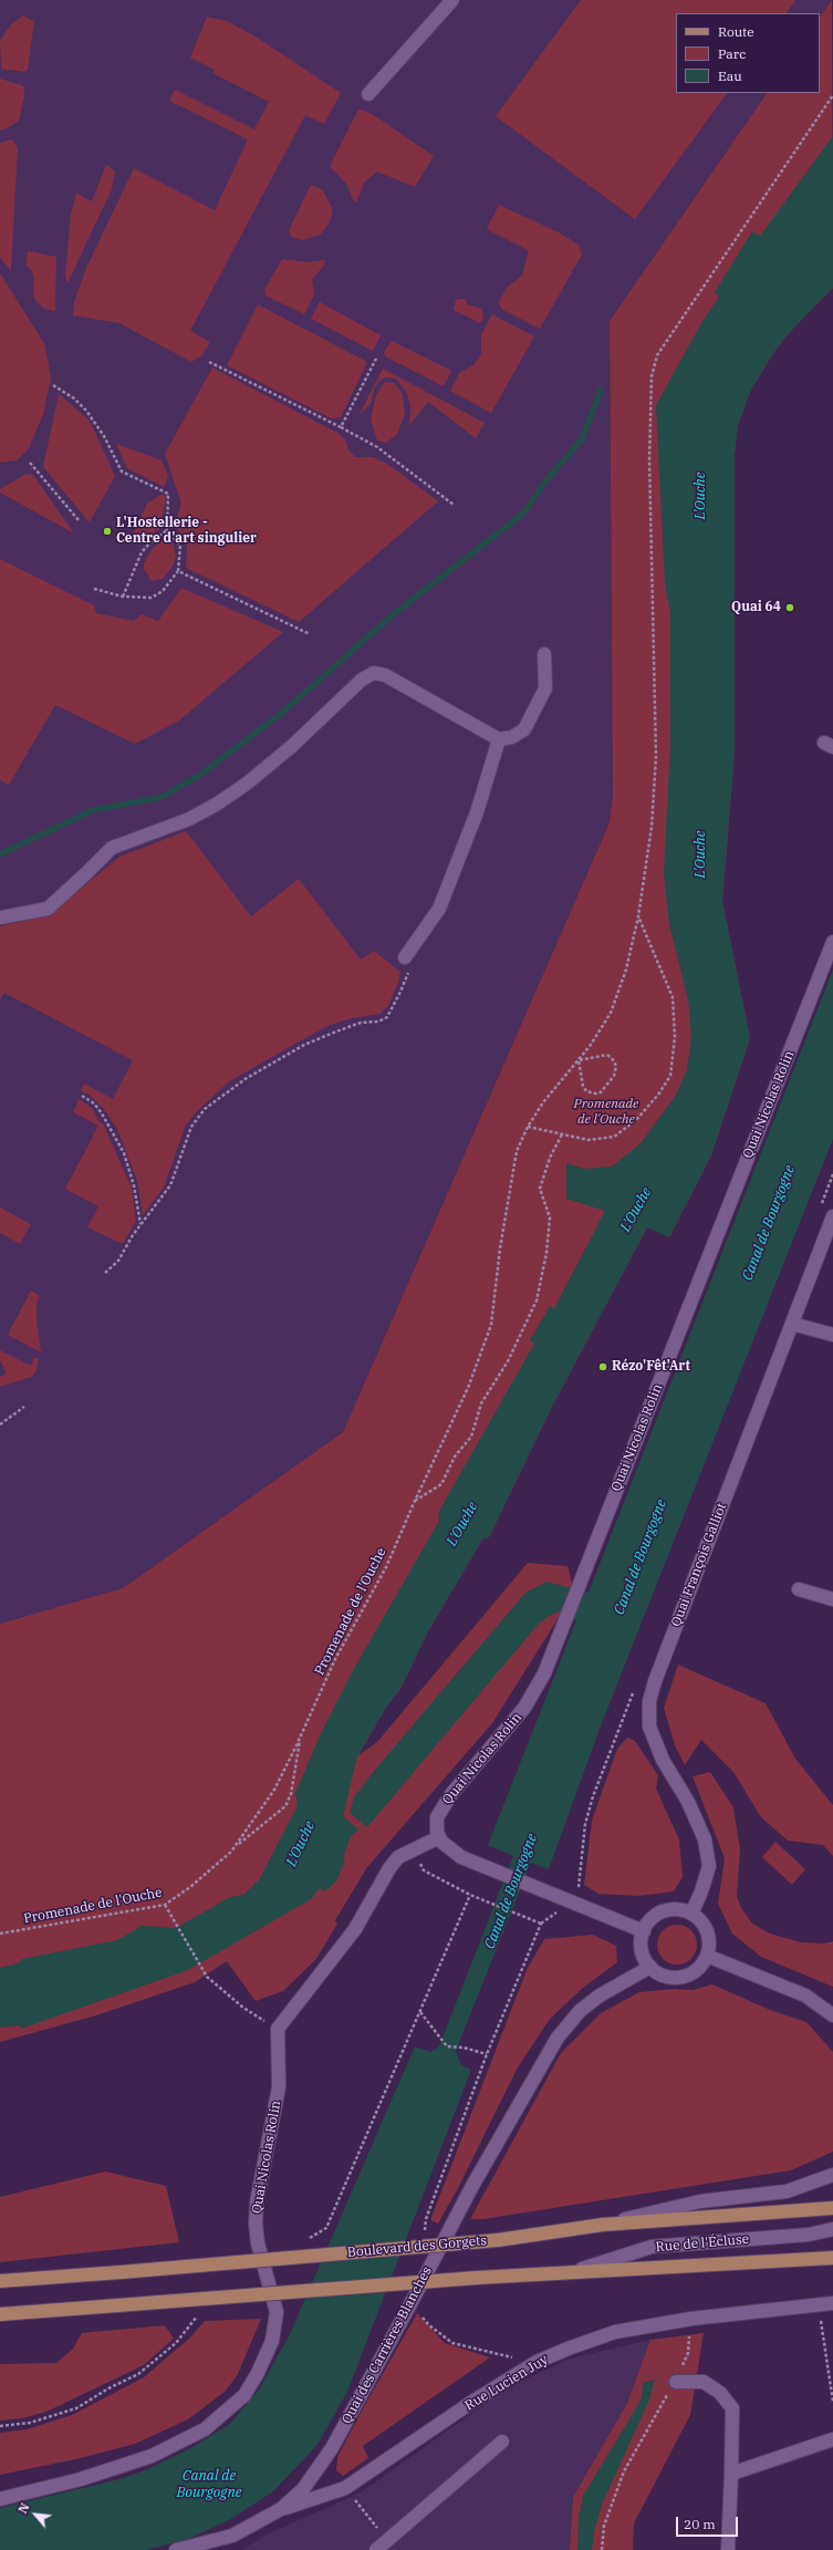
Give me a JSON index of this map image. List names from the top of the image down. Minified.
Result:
{"streets":{"main road":["Boulevard des Gorgets"],"street":["Quai Nicolas Rolin","Quai François Galliot","Rue de l'Écluse","Quai des Carrières Blanches","Rue Lucien Juy"],"path":["Promenade de l'Ouche"]},"crossings":[["Quai François Galliot","Quai des Carrières Blanches"],["Quai des Carrières Blanches","Rue Lucien Juy"]],"water":["L'Ouche","Canal de Bourgogne"],"parks":["Promenade de l'Ouche"],"places":["L'Hostellerie - Centre d'art singulier","Quai 64","Rézo'Fêt'Art"],"legend":["Route","Parc","Eau"],"scale_bar":"20 m","north":"top left"}
